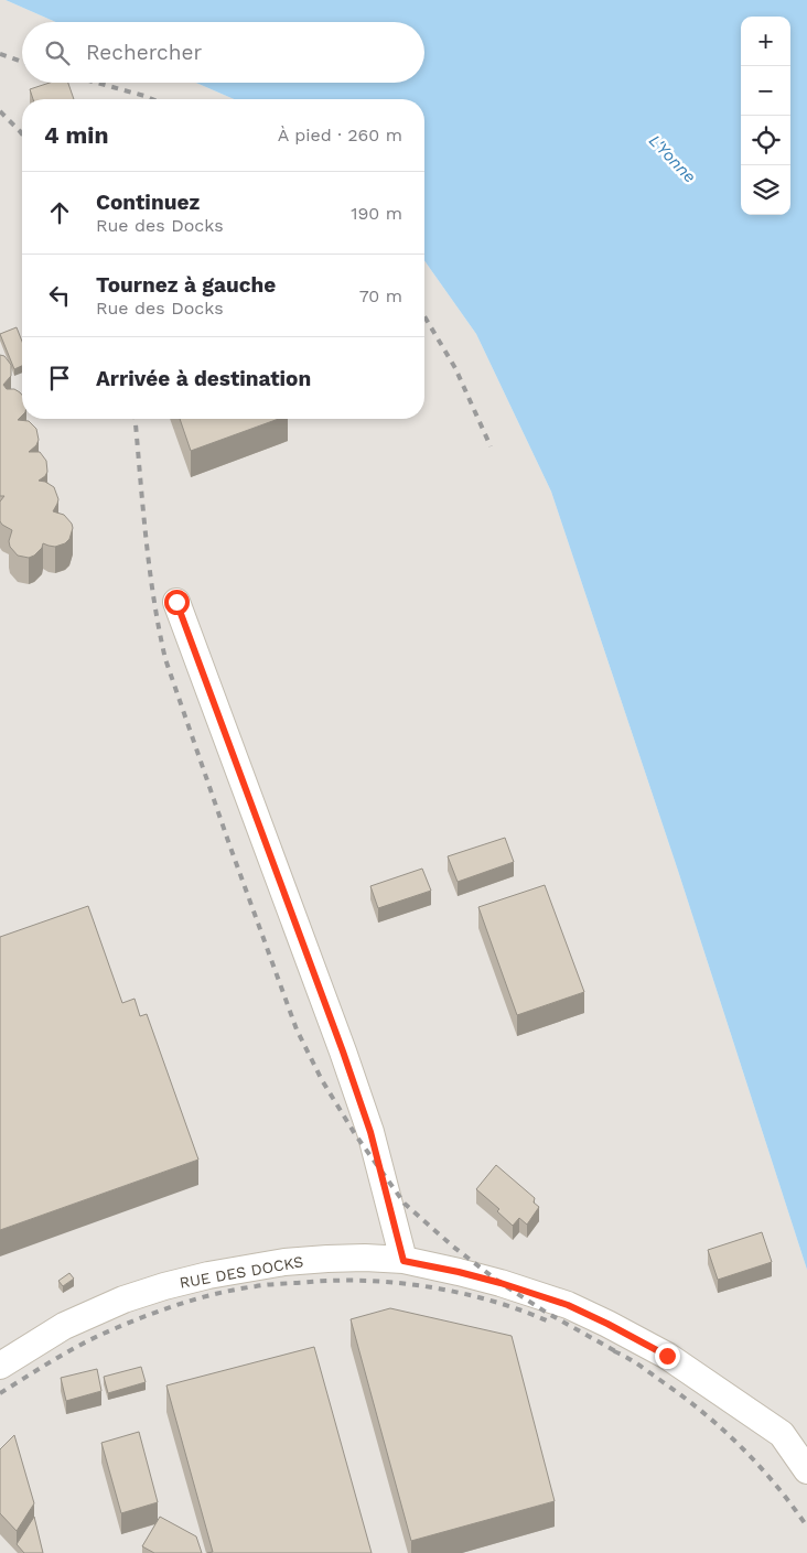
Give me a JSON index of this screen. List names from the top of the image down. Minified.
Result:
{"streets":{"street":["RUE DES DOCKS"]},"water":["L'Yonne"],"page":{"map_buttons":["+","−"],"search":"Rechercher","heading":["4 min","À pied · 260 m"],"list":[["Continuez","Rue des Docks","190 m"],["Tournez à gauche","Rue des Docks","70 m"],"Arrivée à destination"]}}
